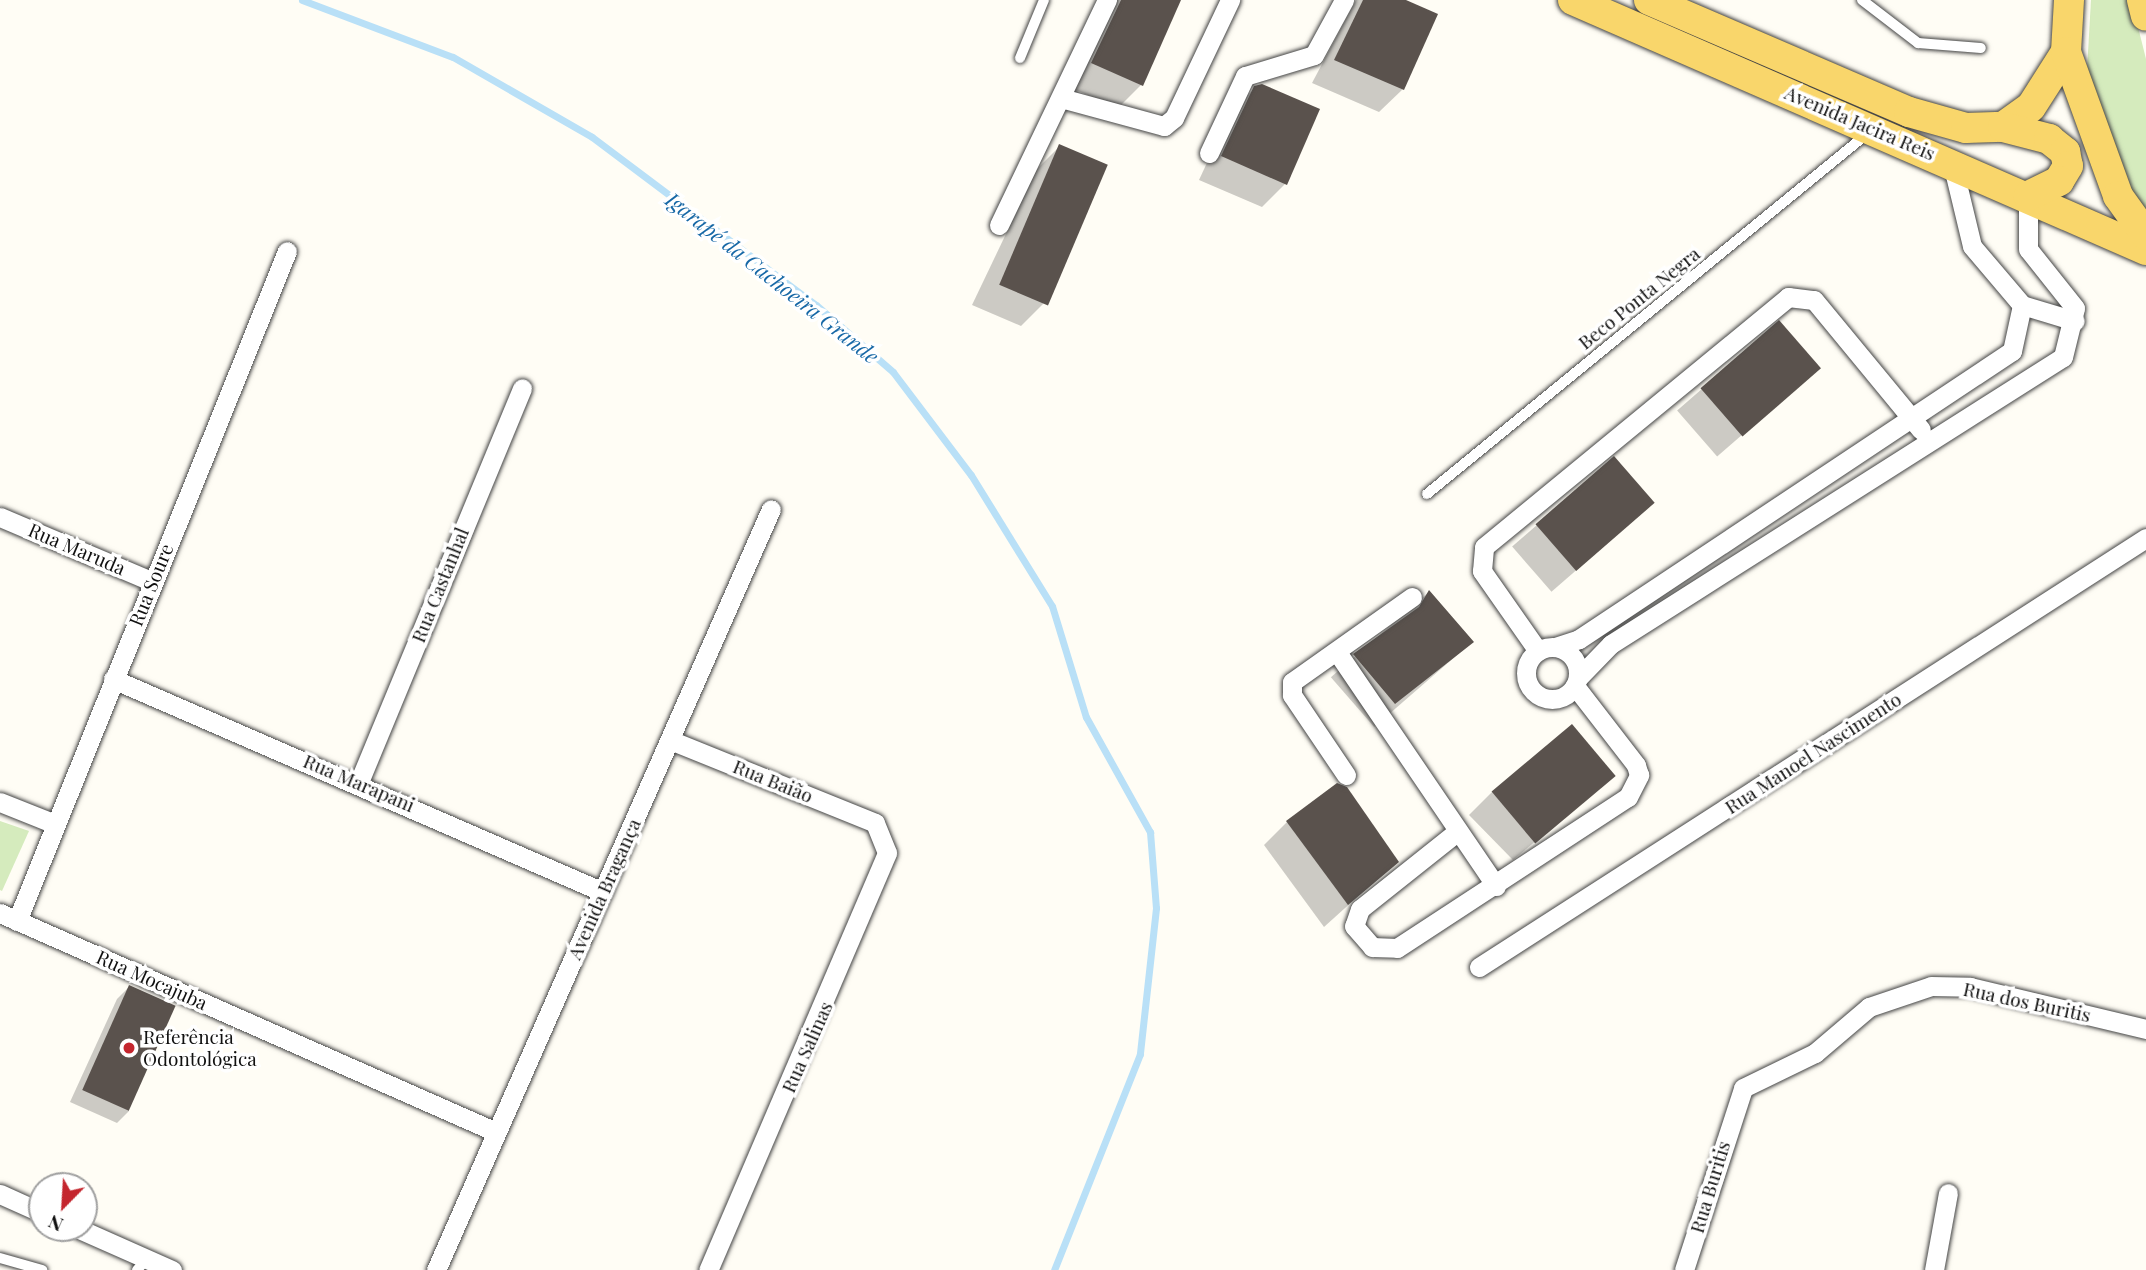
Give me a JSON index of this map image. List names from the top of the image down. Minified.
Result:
{"streets":{"main road":["Avenida Jacira Reis"],"street":["Rua Maruda","Rua Soure","Rua Castanhal","Rua Manoel Nascimento","Rua Baião","Rua Marapani","Avenida Bragança","Rua Mocajuba","Rua dos Buritis","Rua Salinas","Rua Buritis"],"lane":["Beco Ponta Negra"]},"crossings":[["Avenida Jacira Reis","Beco Ponta Negra"],["Rua Maruda","Rua Soure"],["Rua Soure","Rua Marapani"],["Rua Soure","Rua Mocajuba"],["Rua Castanhal","Rua Marapani"],["Rua Baião","Avenida Bragança"],["Rua Baião","Rua Salinas"],["Rua Marapani","Avenida Bragança"],["Avenida Bragança","Rua Mocajuba"],["Rua dos Buritis","Rua Buritis"]],"water":["Igarapé da Cachoeira Grande"],"places":["Referência Odontológica"],"north":"bottom left"}
